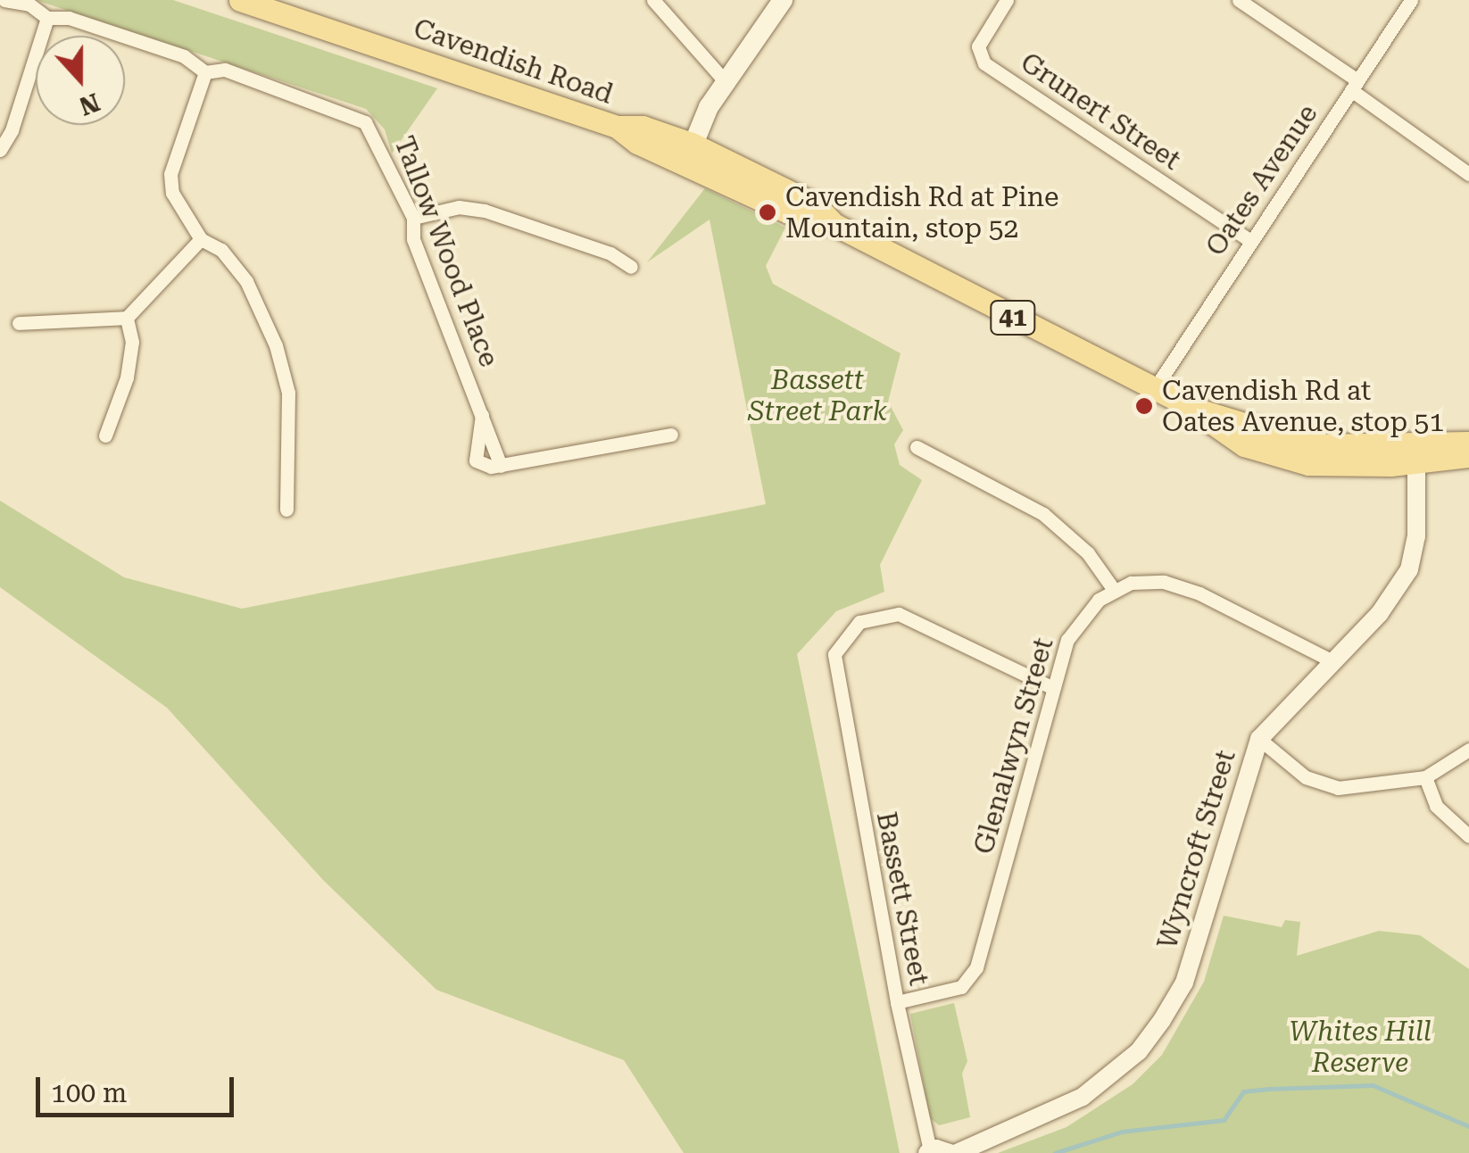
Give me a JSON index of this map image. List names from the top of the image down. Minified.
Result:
{"streets":{"main road":["Cavendish Road","41"],"street":["Grunert Street","Oates Avenue","Tallow Wood Place","Glenalwyn Street","Wyncroft Street","Bassett Street"]},"crossings":[["Cavendish Road","Oates Avenue"],["Cavendish Road","Wyncroft Street"],["Grunert Street","Oates Avenue"],["Glenalwyn Street","Bassett Street"]],"parks":["Bassett Street Park","Whites Hill Reserve"],"places":["Cavendish Rd at Pine Mountain, stop 52","Cavendish Rd at Oates Avenue, stop 51"],"scale_bar":"100 m","north":"bottom"}
